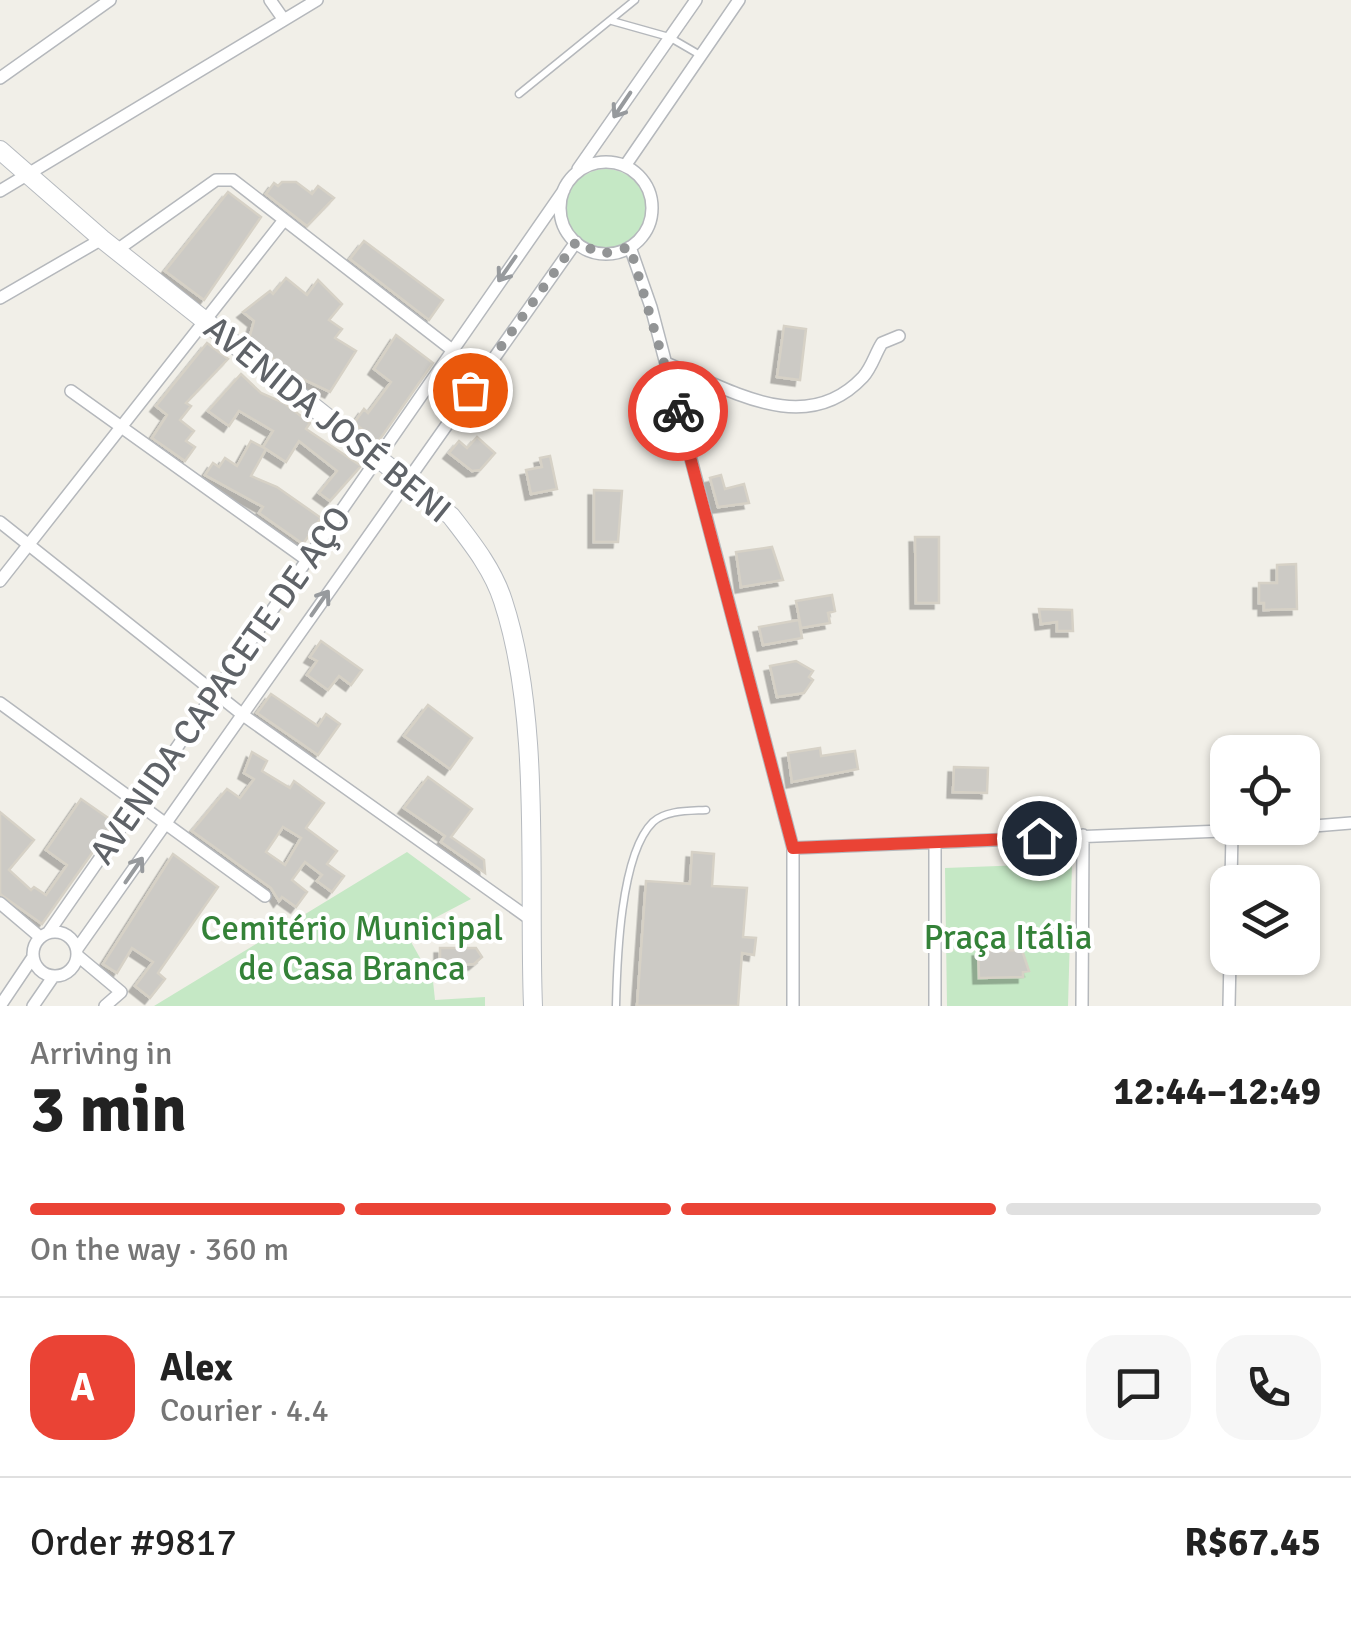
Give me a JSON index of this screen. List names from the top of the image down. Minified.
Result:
{"streets":{"main road":["AVENIDA JOSÉ BENI"],"street":["AVENIDA CAPACETE DE AÇO"]},"crossings":[["AVENIDA JOSÉ BENI","AVENIDA CAPACETE DE AÇO"]],"parks":["Cemitério Municipal de Casa Branca","Praça Itália"],"page":{"heading":["3 min","Arriving in","12:44–12:49"],"panel":["Alex","Courier · 4.4","Order #9817","R$67.45"],"bar":"On the way · 360 m","round":"A"}}
